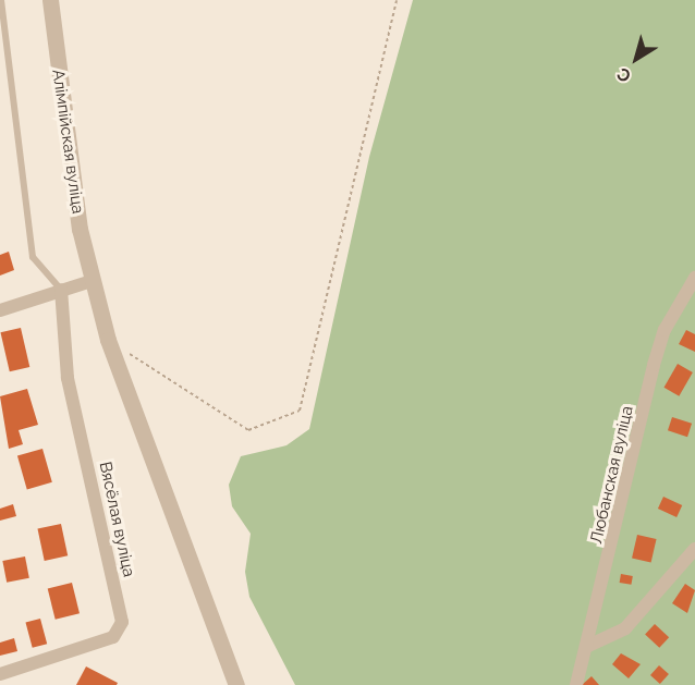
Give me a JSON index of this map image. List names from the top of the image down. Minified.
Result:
{"streets":{"street":["Алімпійская вуліца","Любанская вуліца","Вясёлая вуліца"]},"north":"bottom left"}
